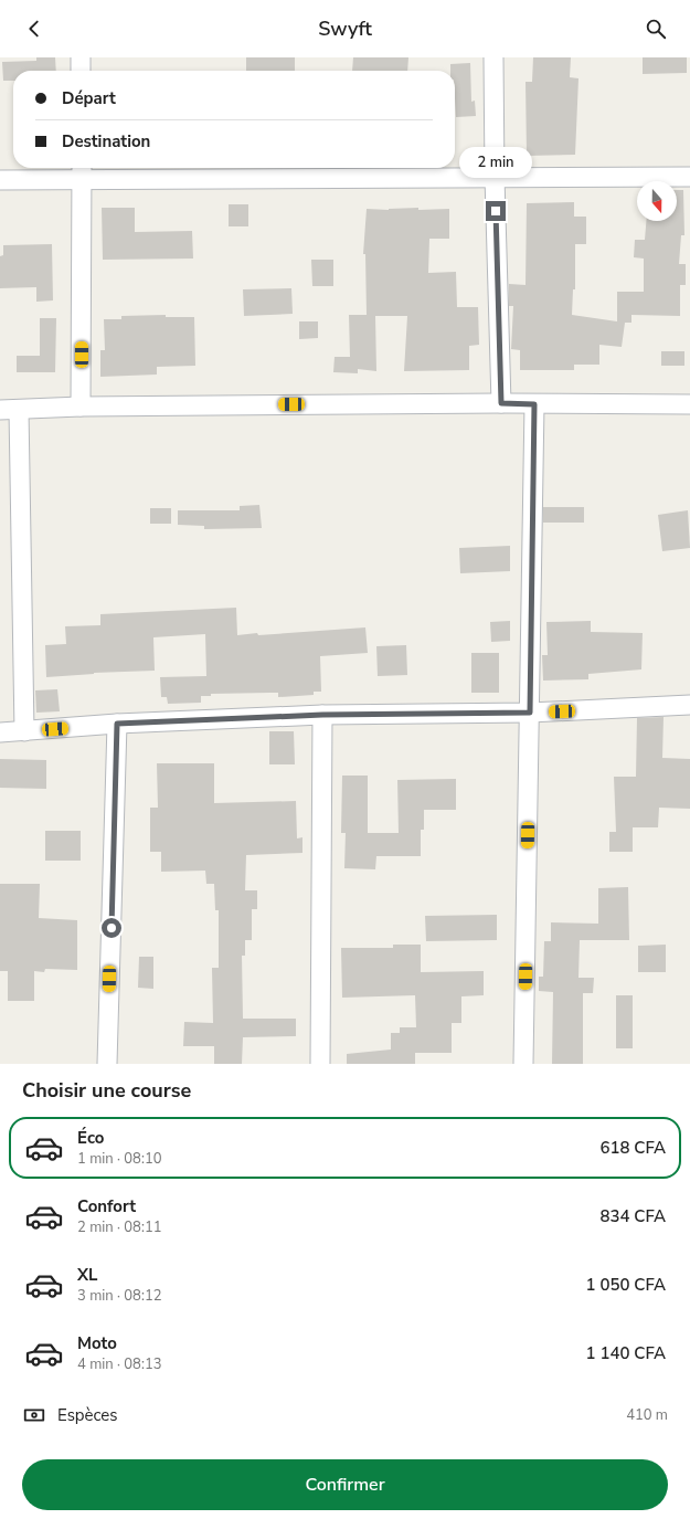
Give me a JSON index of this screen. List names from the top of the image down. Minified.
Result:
{"north":"bottom","page":{"header":"Swyft","banner":["Départ","Destination"],"bubble":"2 min","heading":"Choisir une course","list":[{"name":"Éco","note":"1 min · 08:10","value":"618 CFA"},{"name":"Confort","note":"2 min · 08:11","value":"834 CFA"},{"name":"XL","note":"3 min · 08:12","value":"1 050 CFA"},{"name":"Moto","note":"4 min · 08:13","value":"1 140 CFA"}],"pay":["Espèces","410 m"],"buttons":"Confirmer"}}
